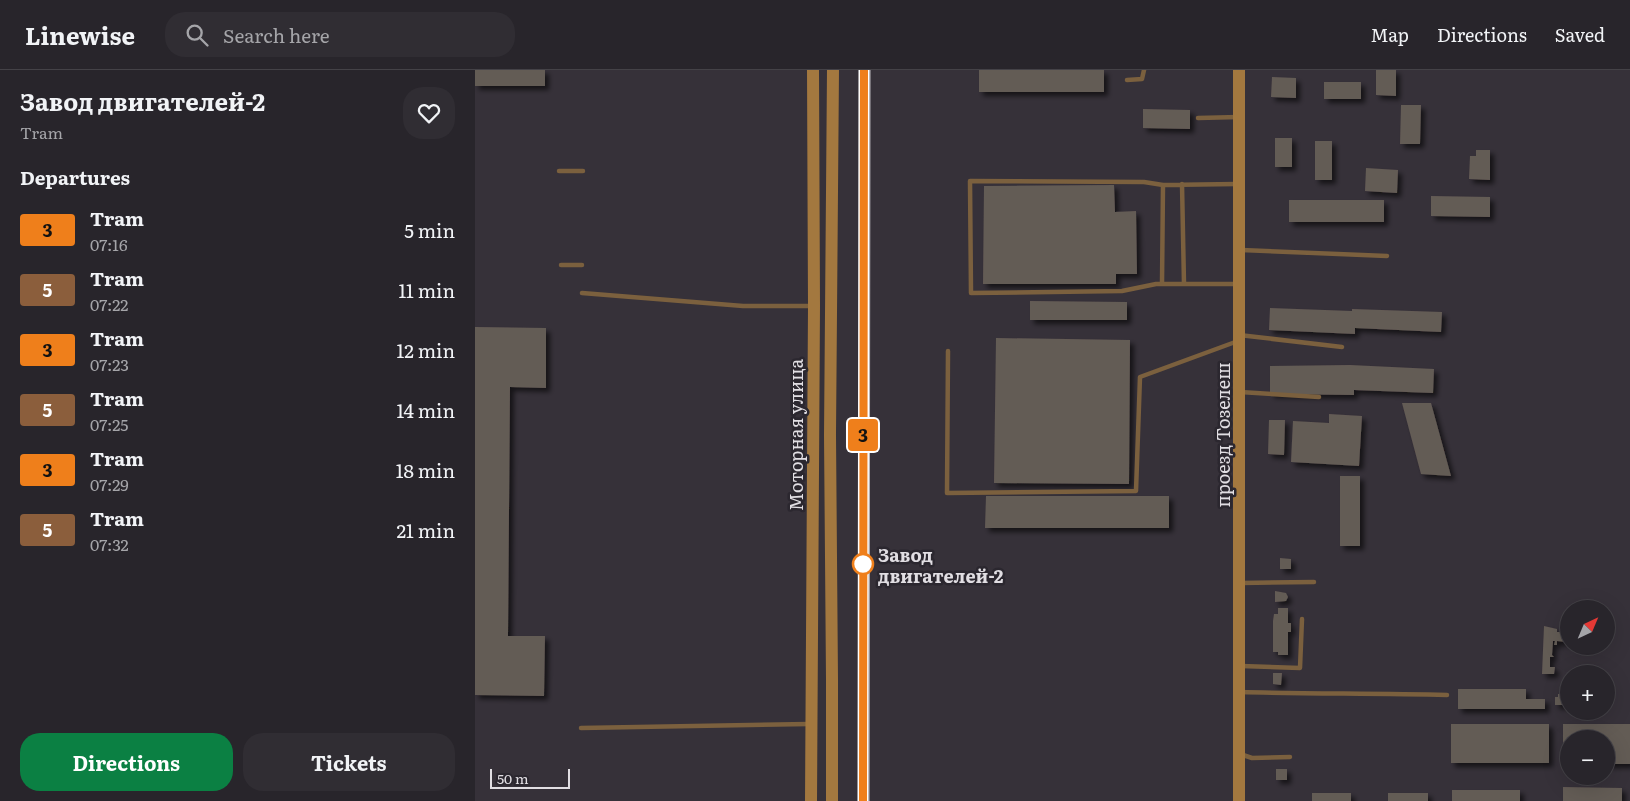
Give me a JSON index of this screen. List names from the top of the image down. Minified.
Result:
{"streets":{"main road":["Моторная улица","проезд Тозелеш"]},"places":["Завод двигателей-2"],"lines":["tram line 3"],"scale_bar":"50 m","north":"top right","page":{"header":"Linewise","search":"Search here","nav":["Map","Directions","Saved"],"heading":[["Завод двигателей-2","Tram"],"Departures"],"on_map":"3","list":[{"mark":"3","name":"Tram","note":"07:16","value":"5 min"},{"mark":"5","name":"Tram","note":"07:22","value":"11 min"},{"mark":"3","name":"Tram","note":"07:23","value":"12 min"},{"mark":"5","name":"Tram","note":"07:25","value":"14 min"},{"mark":"3","name":"Tram","note":"07:29","value":"18 min"},{"mark":"5","name":"Tram","note":"07:32","value":"21 min"}],"map_buttons":["+","−"],"buttons":["Directions","Tickets"],"scale":"50 m"}}
